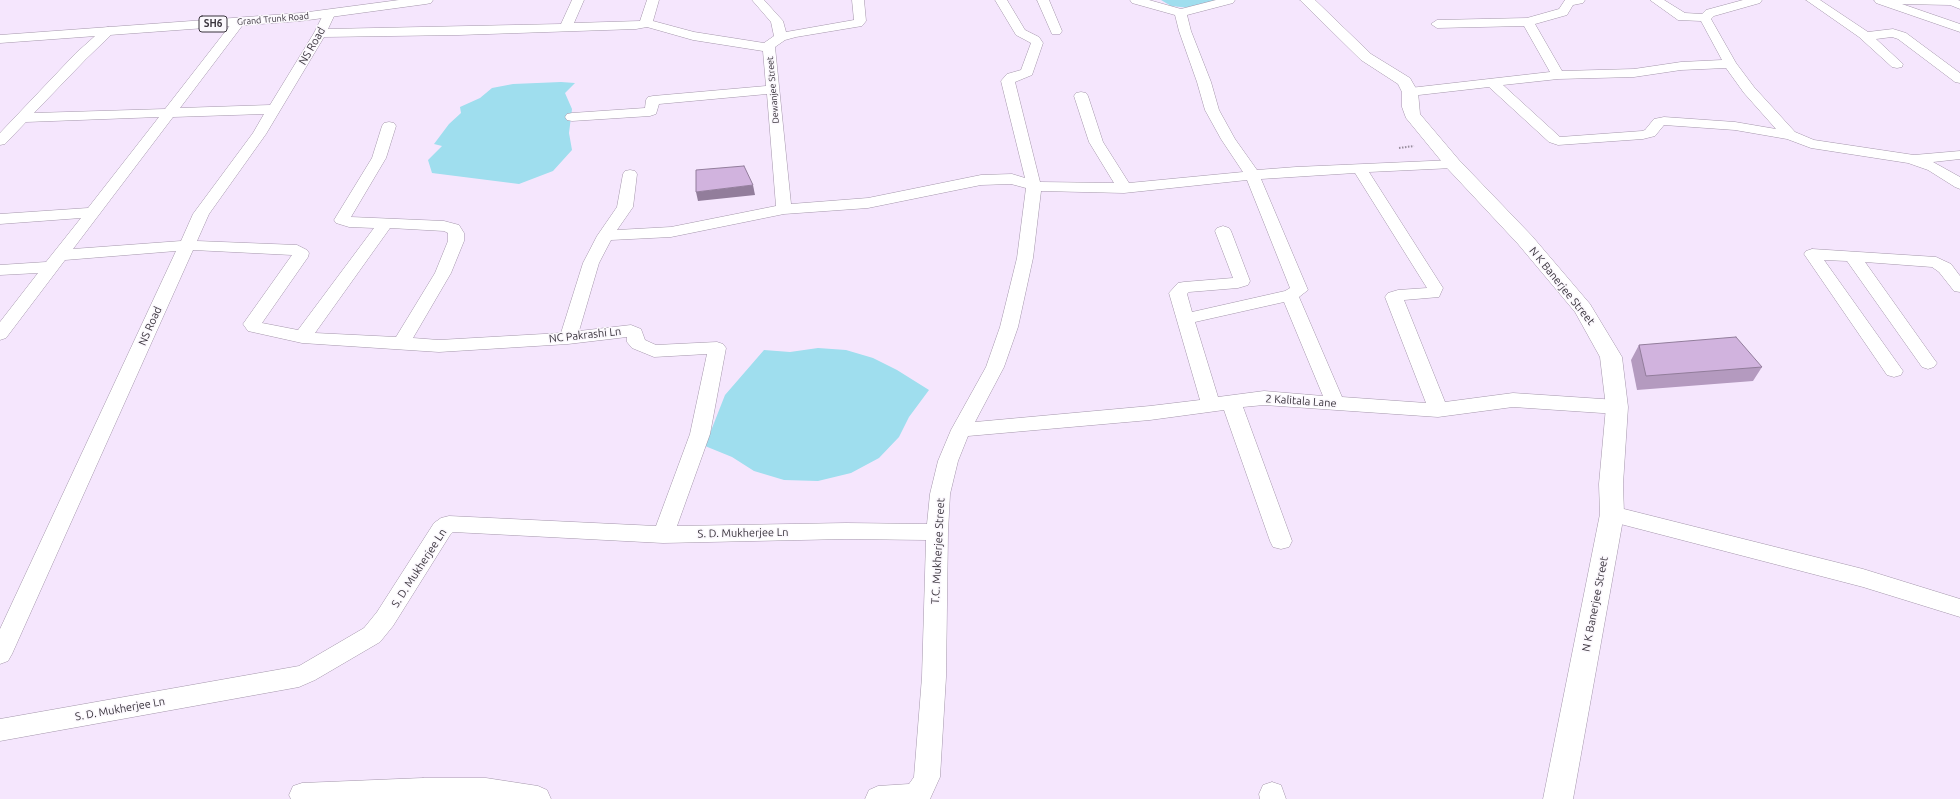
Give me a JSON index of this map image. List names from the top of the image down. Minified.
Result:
{"streets":{"street":["Grand Trunk Road","SH6","NS Road","Dewanjee Street","N K Banerjee Street","NC Pakrashi Ln","2 Kalitala Lane","S. D. Mukherjee Ln","T.C. Mukherjee Street"]},"crossings":[["Grand Trunk Road","NS Road"],["NS Road","Dewanjee Street"],["NS Road","NC Pakrashi Ln"],["N K Banerjee Street","2 Kalitala Lane"],["NC Pakrashi Ln","S. D. Mukherjee Ln"],["2 Kalitala Lane","T.C. Mukherjee Street"],["S. D. Mukherjee Ln","T.C. Mukherjee Street"]]}
